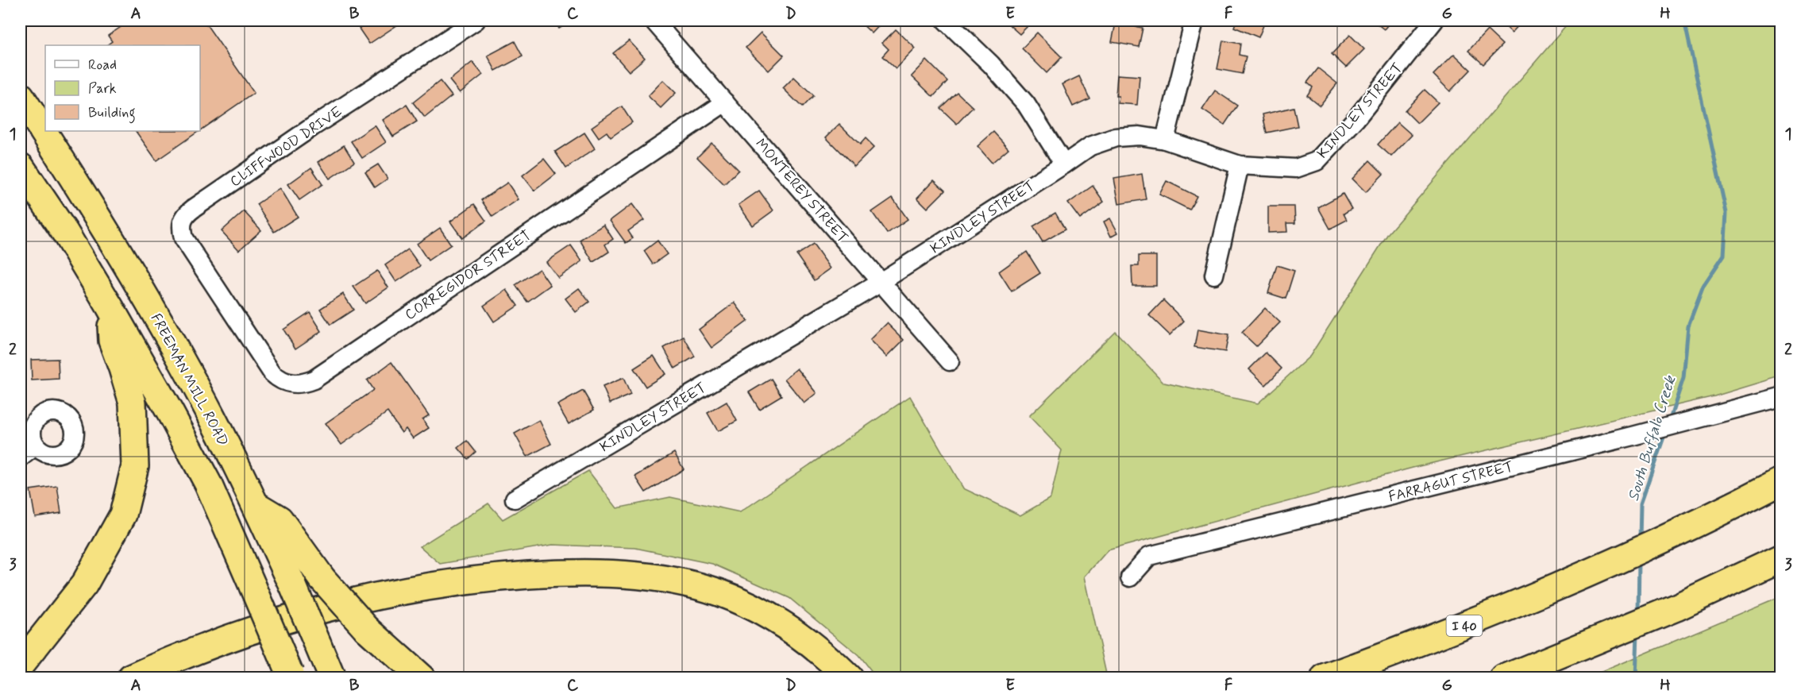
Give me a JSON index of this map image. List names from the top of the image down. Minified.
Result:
{"streets":{"highway":["FREEMAN MILL ROAD","I 40"],"street":["KINDLEY STREET","CLIFFWOOD DRIVE","MONTEREY STREET","CORREGIDOR STREET","FARRAGUT STREET"]},"crossings":[["KINDLEY STREET","MONTEREY STREET"],["CLIFFWOOD DRIVE","CORREGIDOR STREET"],["MONTEREY STREET","CORREGIDOR STREET"]],"water":["South Buffalo Creek"],"legend":["Road","Park","Building"],"grid":{"columns":["A","B","C","D","E","F","G","H"],"rows":["1","2","3"]}}
